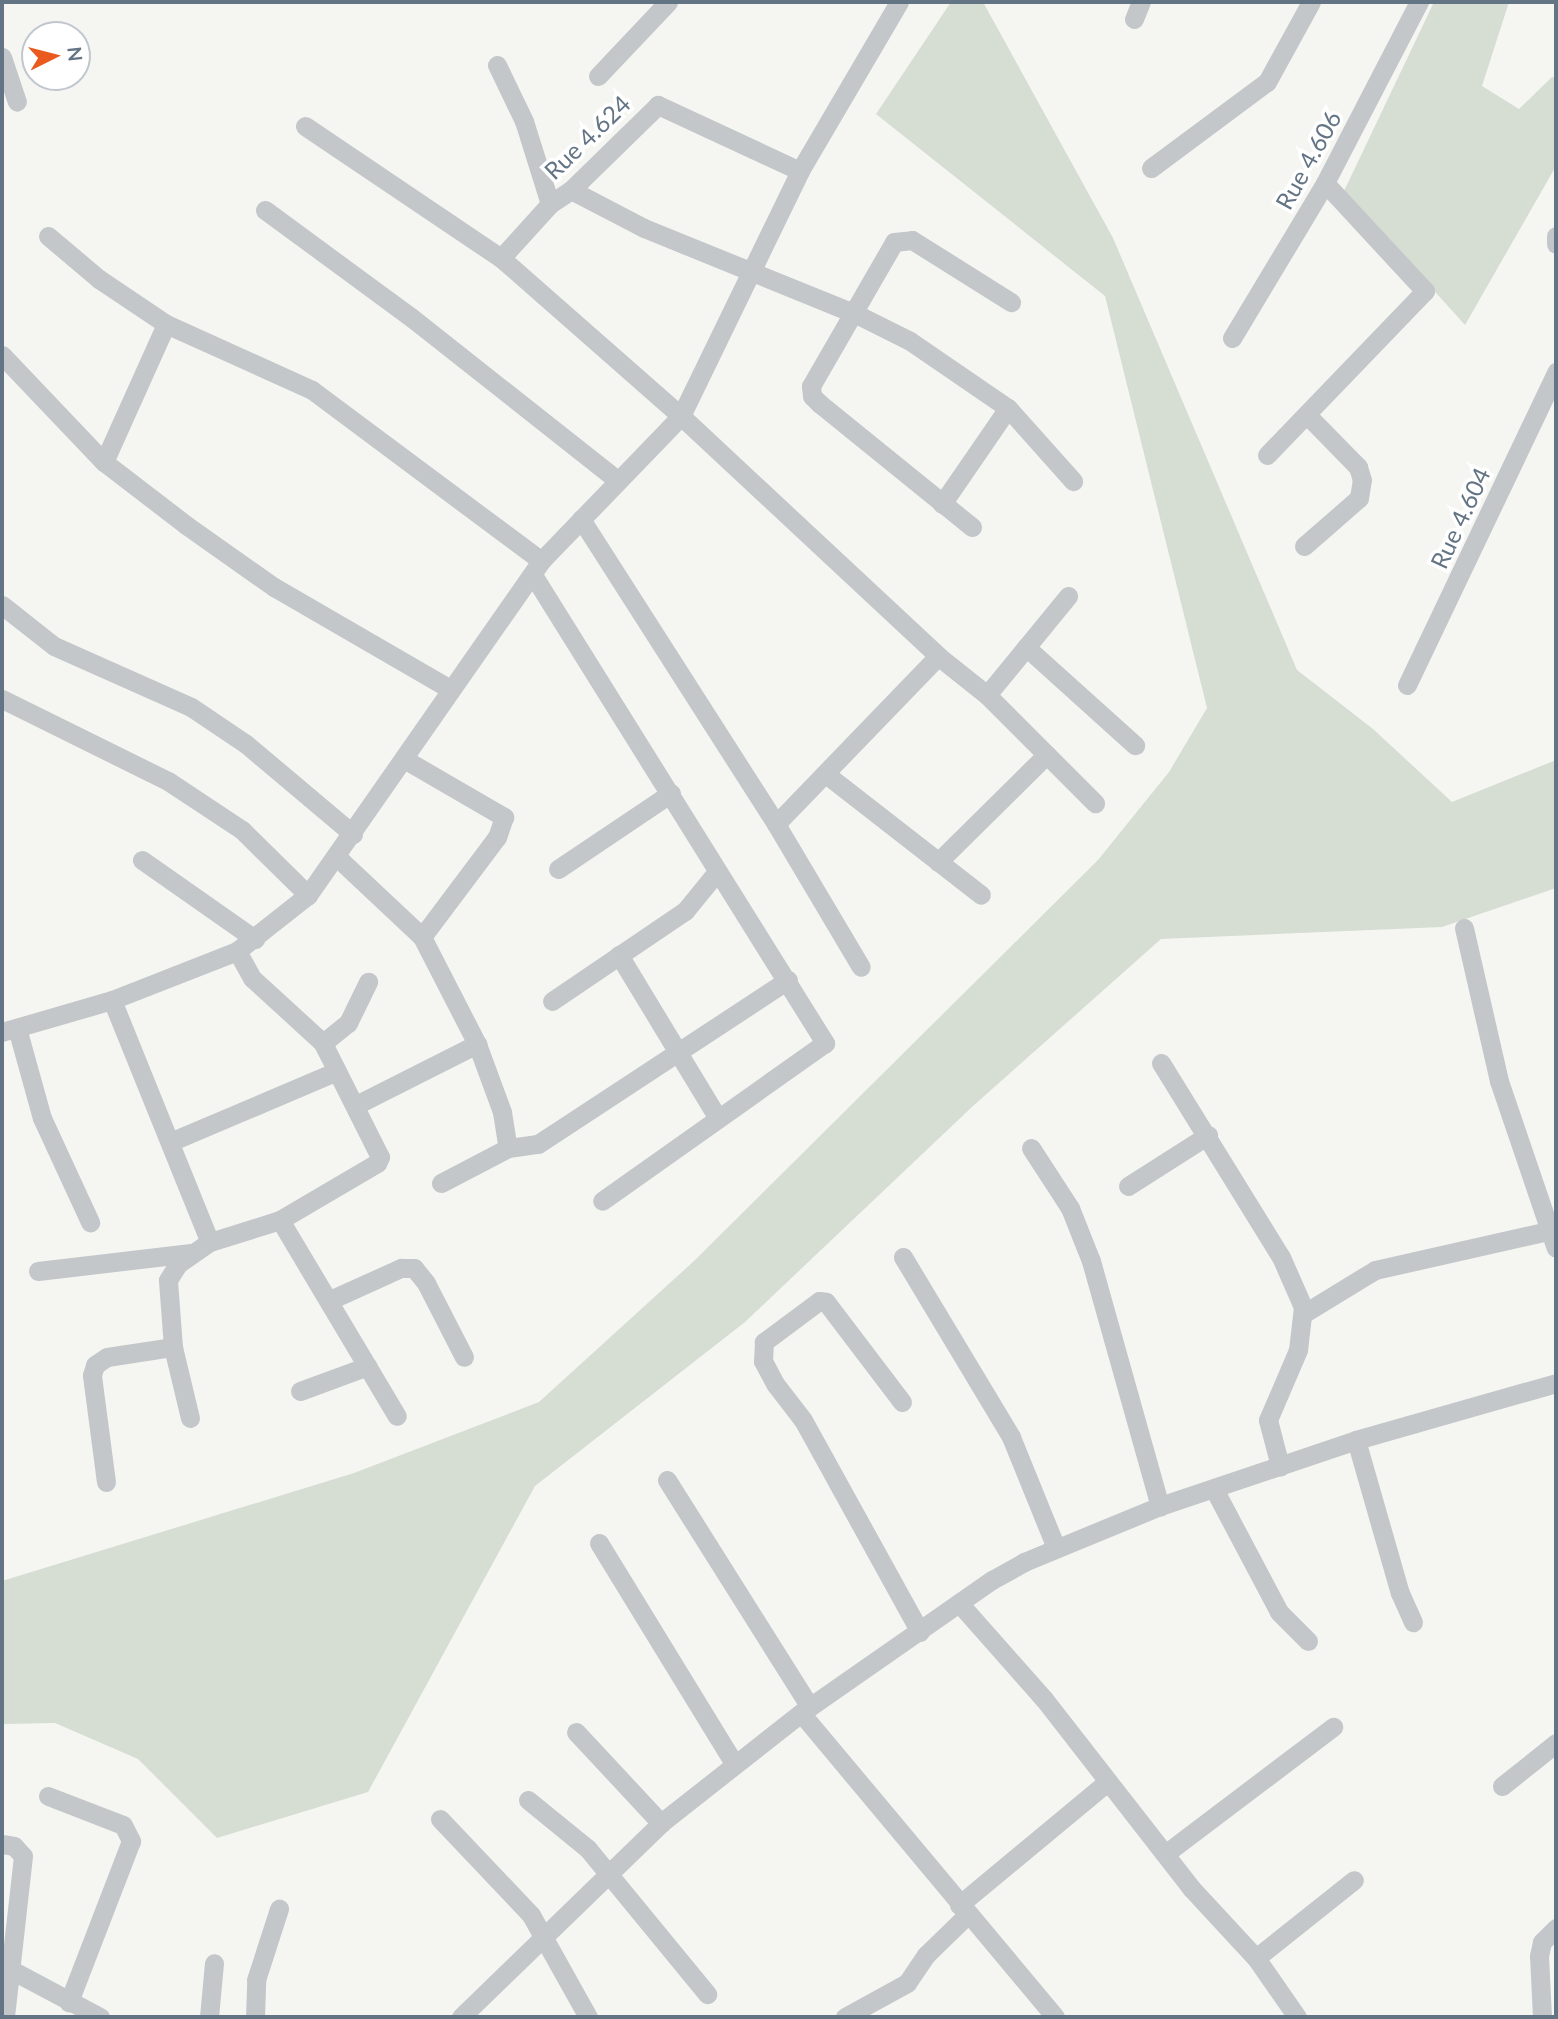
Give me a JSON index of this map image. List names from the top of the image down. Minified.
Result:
{"streets":{"street":["Rue 4.624","Rue 4.606","Rue 4.604"]},"north":"right"}
